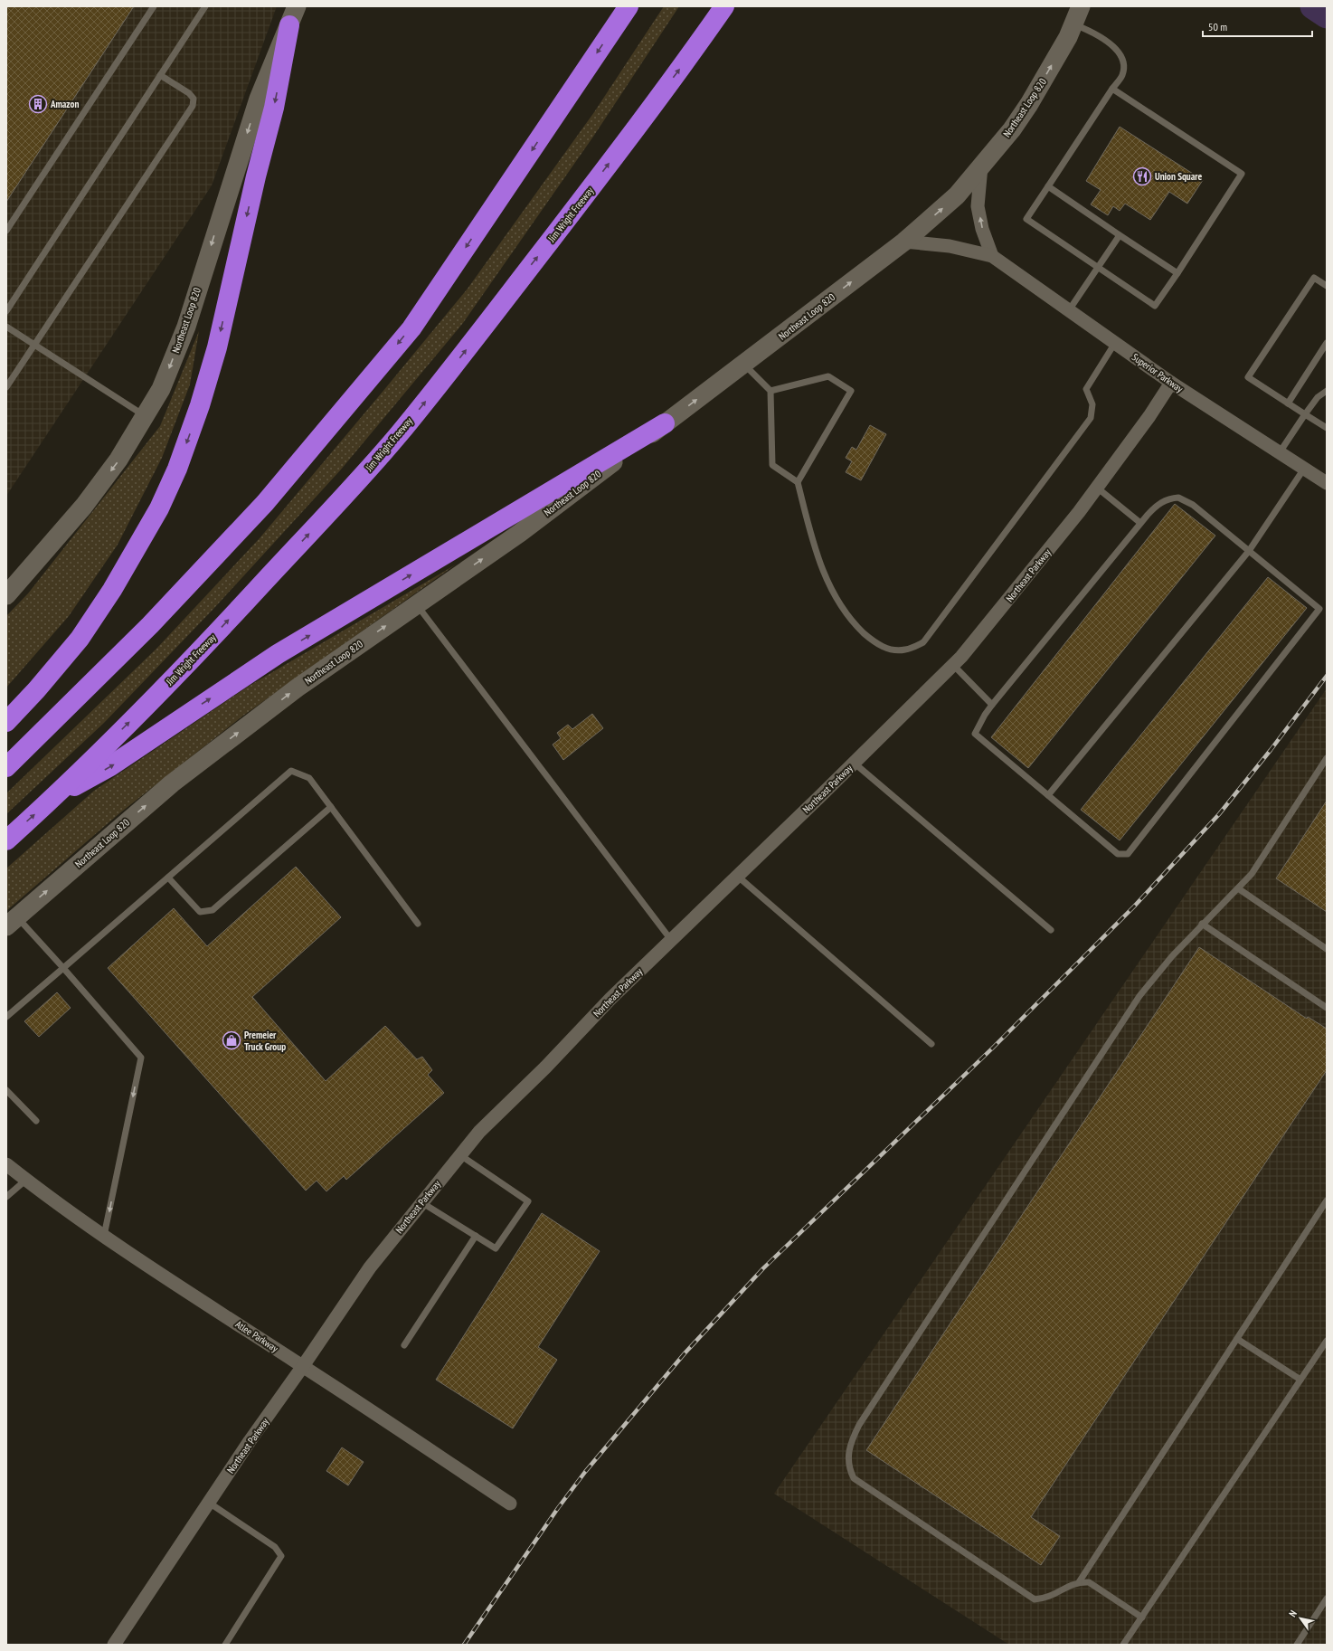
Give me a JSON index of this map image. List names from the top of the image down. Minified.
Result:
{"streets":{"highway":["Jim Wright Freeway"],"main road":["Northeast Loop 820"],"street":["Superior Parkway","Northeast Parkway","Atlee Parkway"]},"crossings":[["Superior Parkway","Northeast Parkway"],["Northeast Parkway","Atlee Parkway"]],"places":{"building":["Amazon"],"restaurant":["Union Square"],"shop":["Premeier Truck Group"]},"scale_bar":"50 m","north":"top left"}
